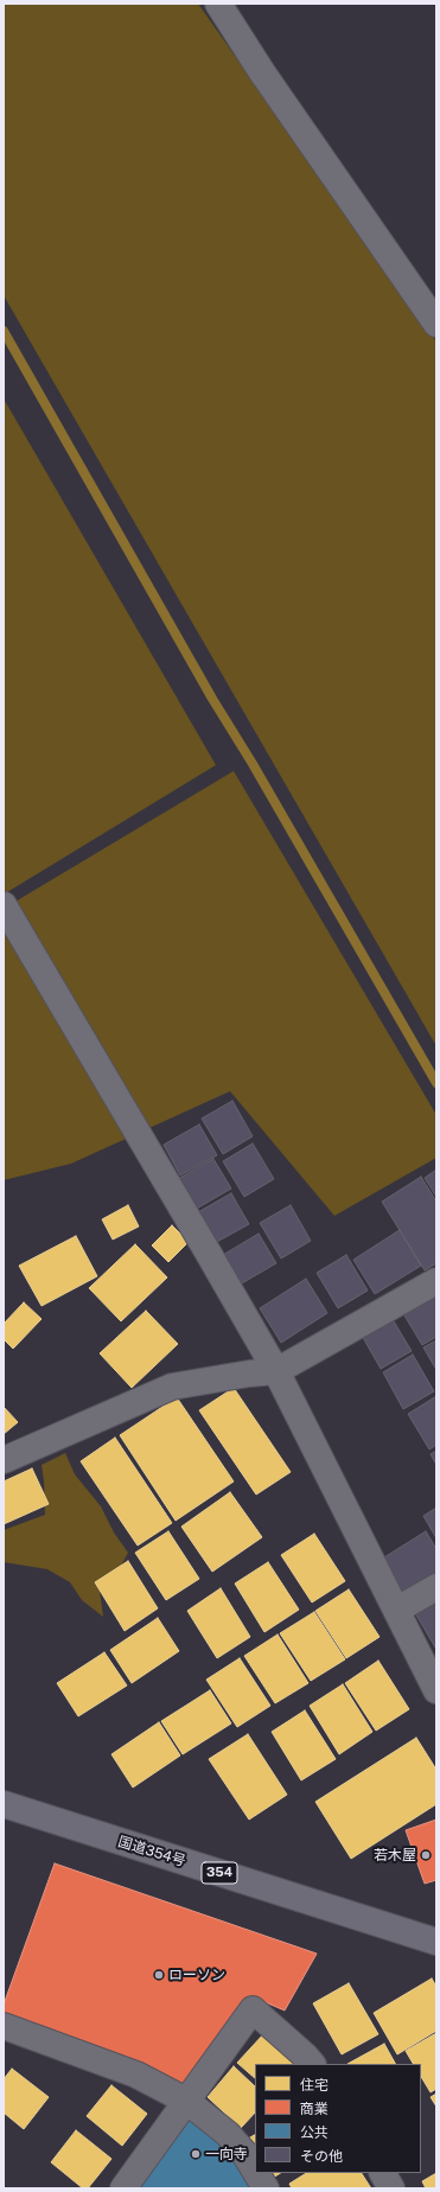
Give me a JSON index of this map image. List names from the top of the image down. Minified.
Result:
{"streets":{"highway":["国道354号","354"]},"places":["若木屋","ローソン","一向寺"],"legend":["住宅","商業","公共","その他"]}
